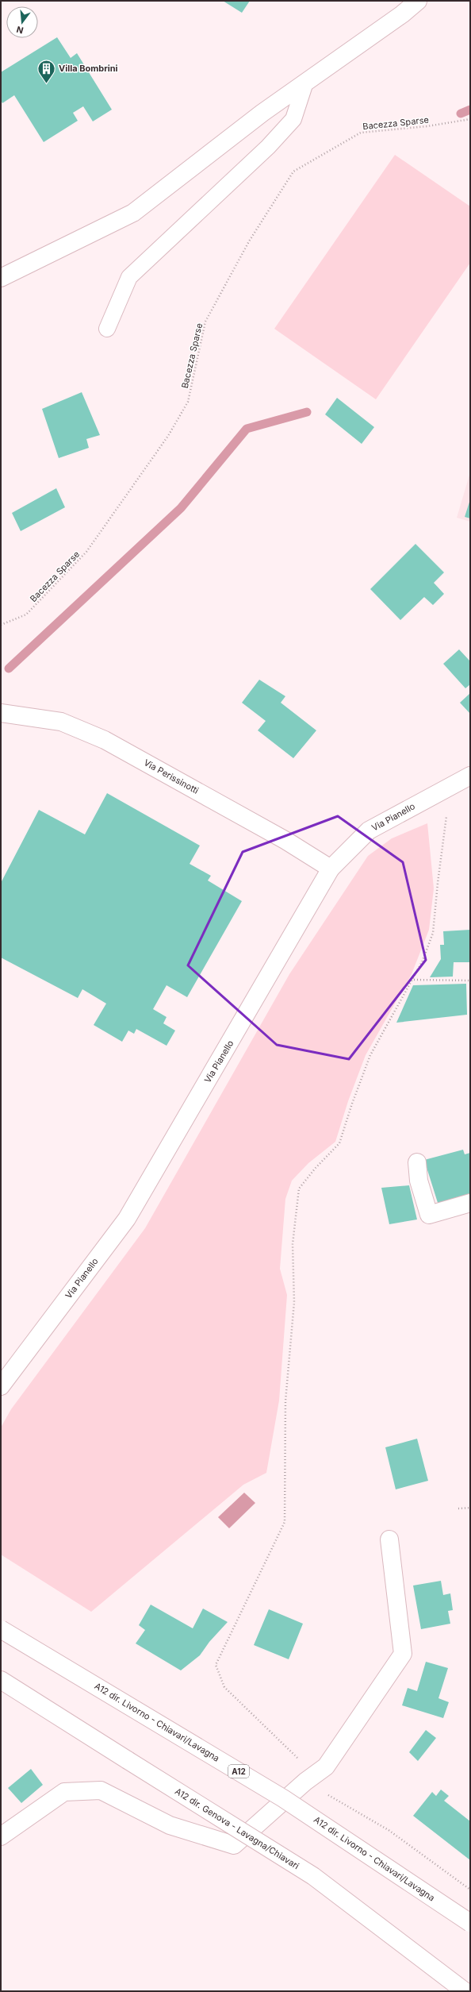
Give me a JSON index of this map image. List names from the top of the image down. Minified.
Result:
{"streets":{"main road":["Via Perissinotti","Via Pianello","A12 dir. Livorno - Chiavari/Lavagna","A12","A12 dir. Genova - Lavagna/Chiavari"],"path":["Bacezza Sparse"]},"crossings":[["Via Perissinotti","Via Pianello"]],"places":{"building":["Villa Bombrini"]},"north":"bottom"}
